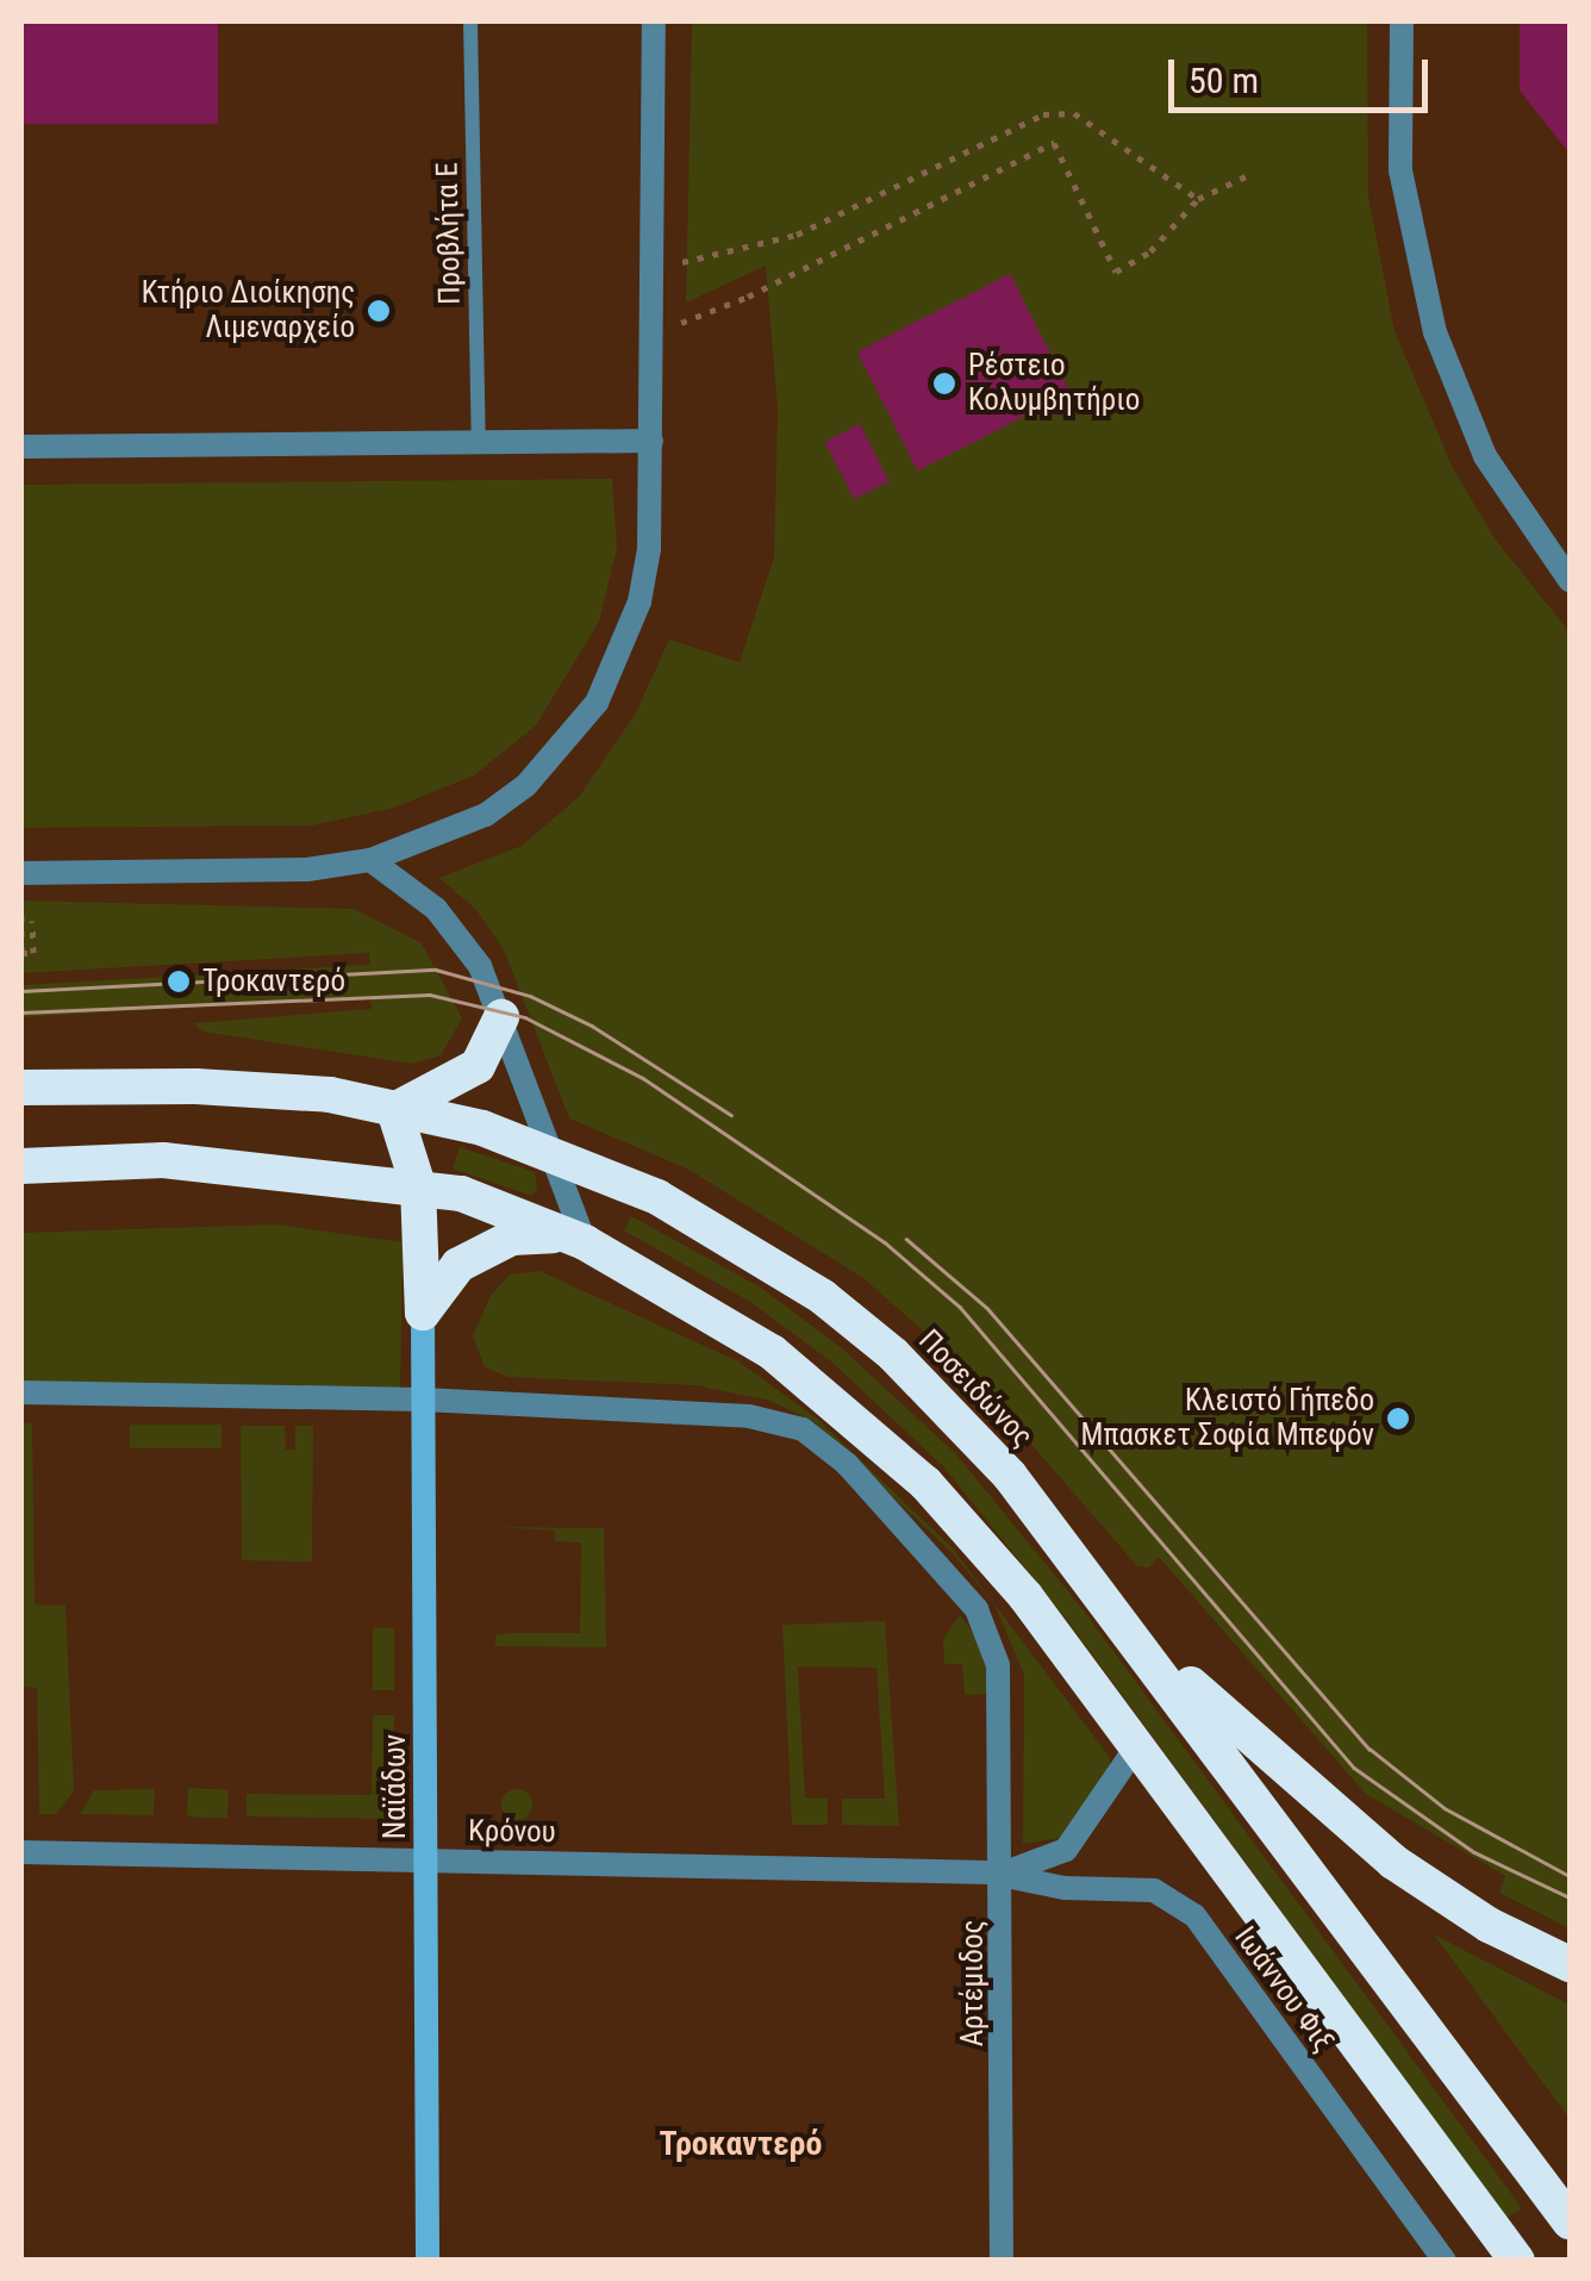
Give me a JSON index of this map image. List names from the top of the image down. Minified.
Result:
{"streets":{"highway":["Ποσειδώνος"],"street":["Ναϊάδων","Κρόνου","Αρτέμιδος","Ιωάννου Φιξ"],"lane":["Προβλήτα E"]},"crossings":[["Ναϊάδων","Κρόνου"],["Ναϊάδων","Αρτέμιδος"],["Κρόνου","Αρτέμιδος"],["Κρόνου","Ιωάννου Φιξ"],["Αρτέμιδος","Ιωάννου Φιξ"]],"districts":["Τροκαντερό"],"places":["Κτήριο Διοίκησης Λιμεναρχείο","Ρέστειο Κολυμβητήριο","Τροκαντερό","Κλειστό Γήπεδο Μπασκετ Σοφία Μπεφόν"],"scale_bar":"50 m"}
